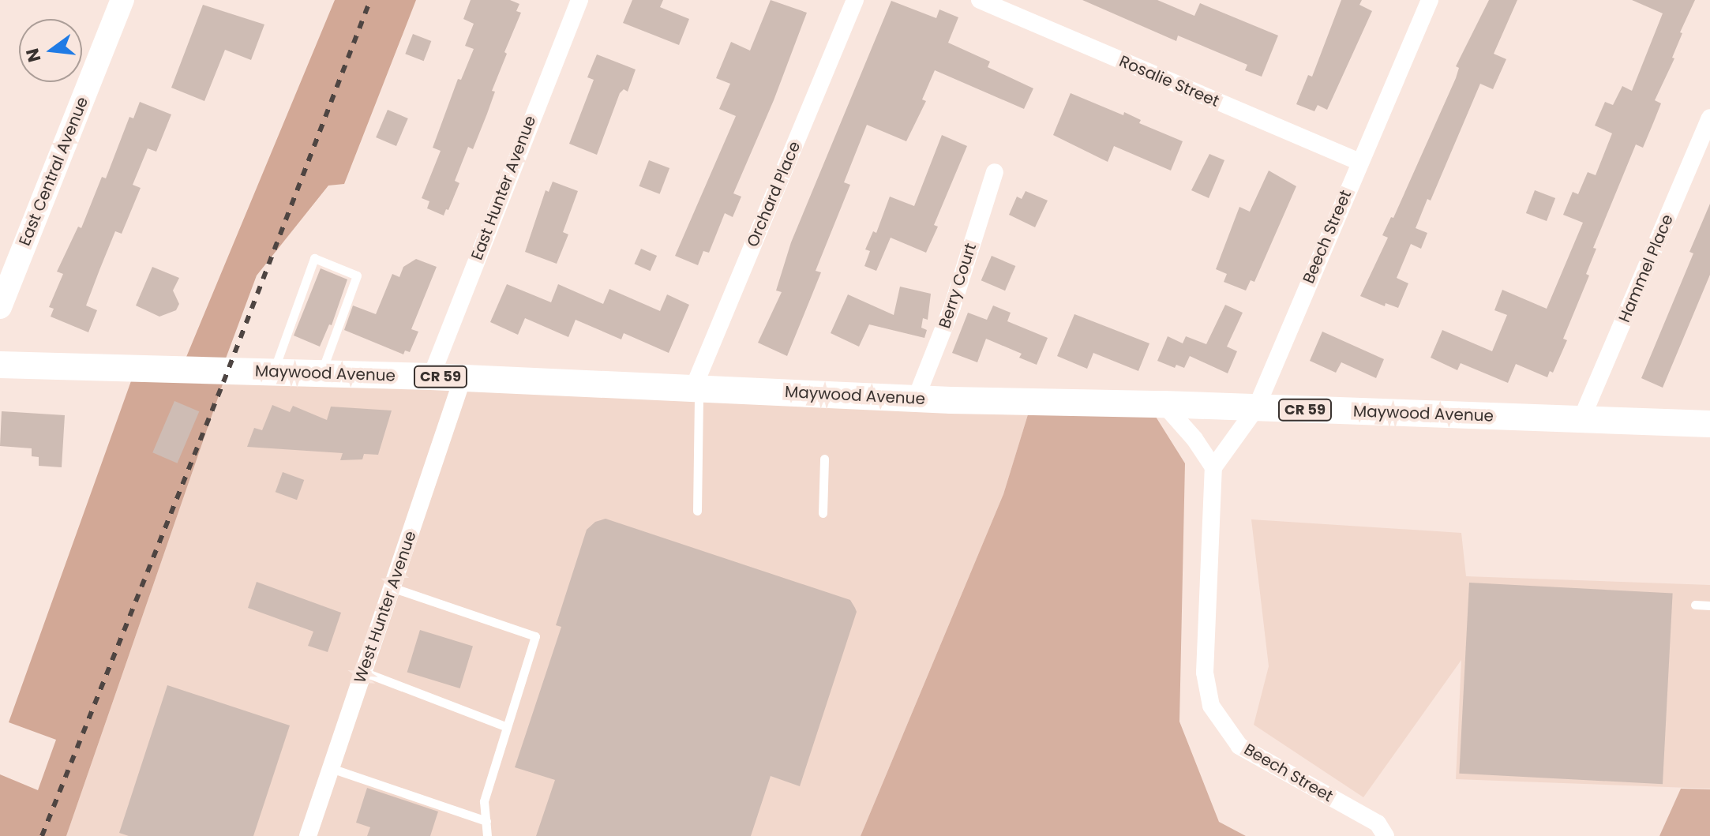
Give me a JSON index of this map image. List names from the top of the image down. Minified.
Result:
{"streets":{"main road":["Maywood Avenue","CR 59"],"street":["Rosalie Street","East Central Avenue","East Hunter Avenue","Orchard Place","Beech Street","Hammel Place","Berry Court","West Hunter Avenue"]},"crossings":[["Rosalie Street","Beech Street"],["East Hunter Avenue","Maywood Avenue"],["Orchard Place","Maywood Avenue"],["Beech Street","Maywood Avenue"],["Hammel Place","Maywood Avenue"],["Berry Court","Maywood Avenue"],["Maywood Avenue","West Hunter Avenue"]],"north":"left"}
